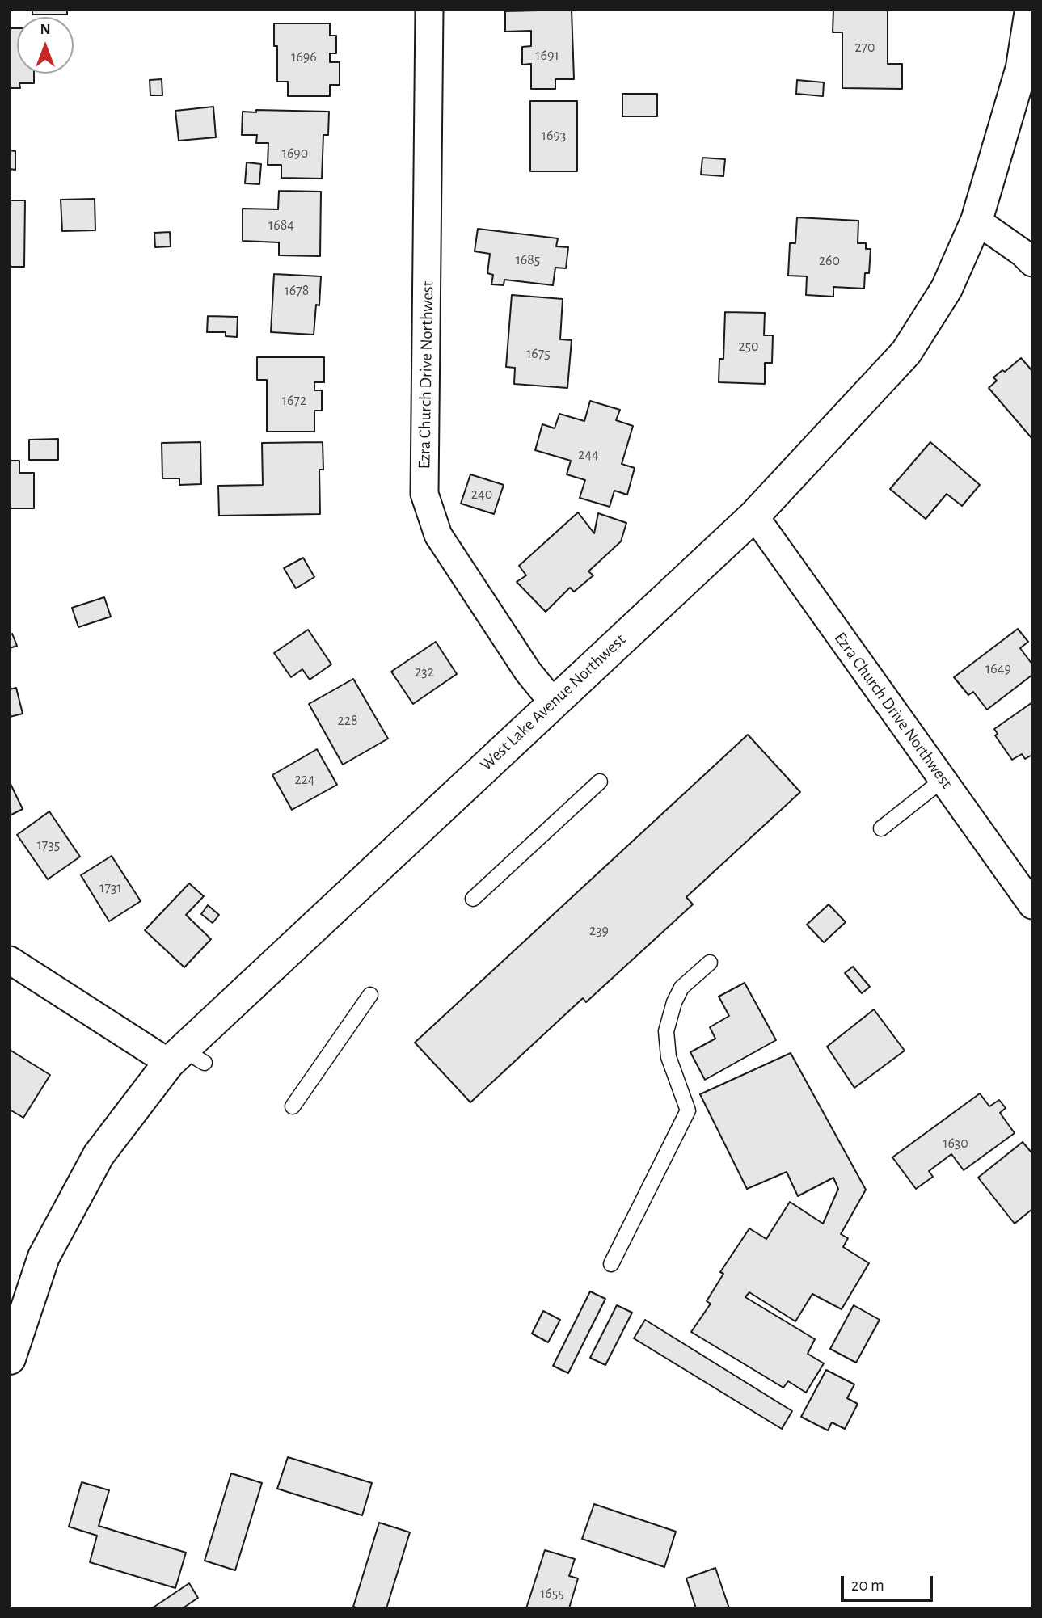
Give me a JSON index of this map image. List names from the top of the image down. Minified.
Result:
{"streets":{"street":["Ezra Church Drive Northwest","West Lake Avenue Northwest"]},"crossings":[["Ezra Church Drive Northwest","West Lake Avenue Northwest"]],"house_numbers":["270","1691","1696","1693","1690","1684","1685","260","1678","250","1675","1672","244","240","1649","232","228","224","1735","1731","239","1630","1655"],"scale_bar":"20 m","north":"top"}
